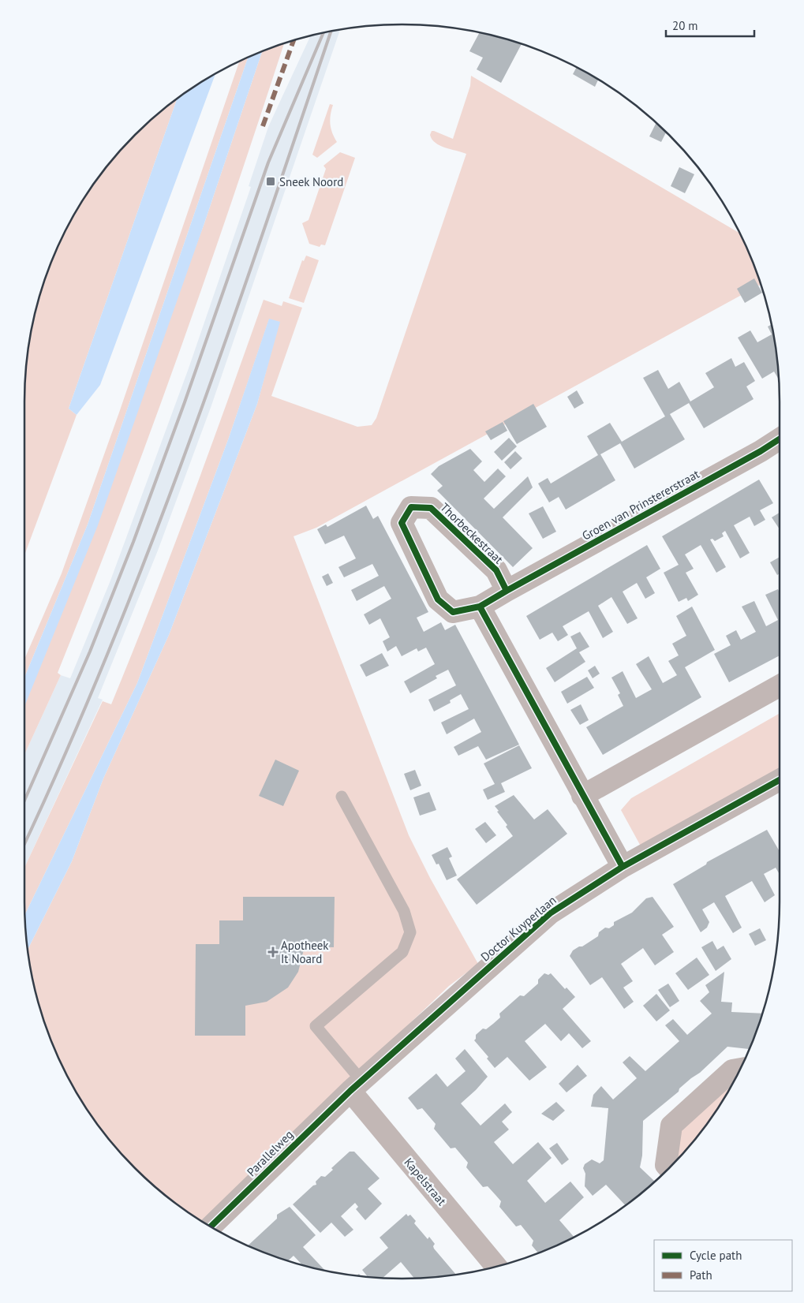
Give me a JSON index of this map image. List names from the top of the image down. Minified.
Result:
{"streets":{"street":["Groen van Prinstererstraat","Thorbeckestraat","Doctor Kuyperlaan","Parallelweg","Kapelstraat"]},"crossings":[["Groen van Prinstererstraat","Thorbeckestraat"],["Doctor Kuyperlaan","Parallelweg"],["Doctor Kuyperlaan","Kapelstraat"],["Parallelweg","Kapelstraat"]],"places":{"transit":["Sneek Noord"],"health":["Apotheek It Noard"]},"legend":["Cycle path","Path"],"scale_bar":"20 m"}
